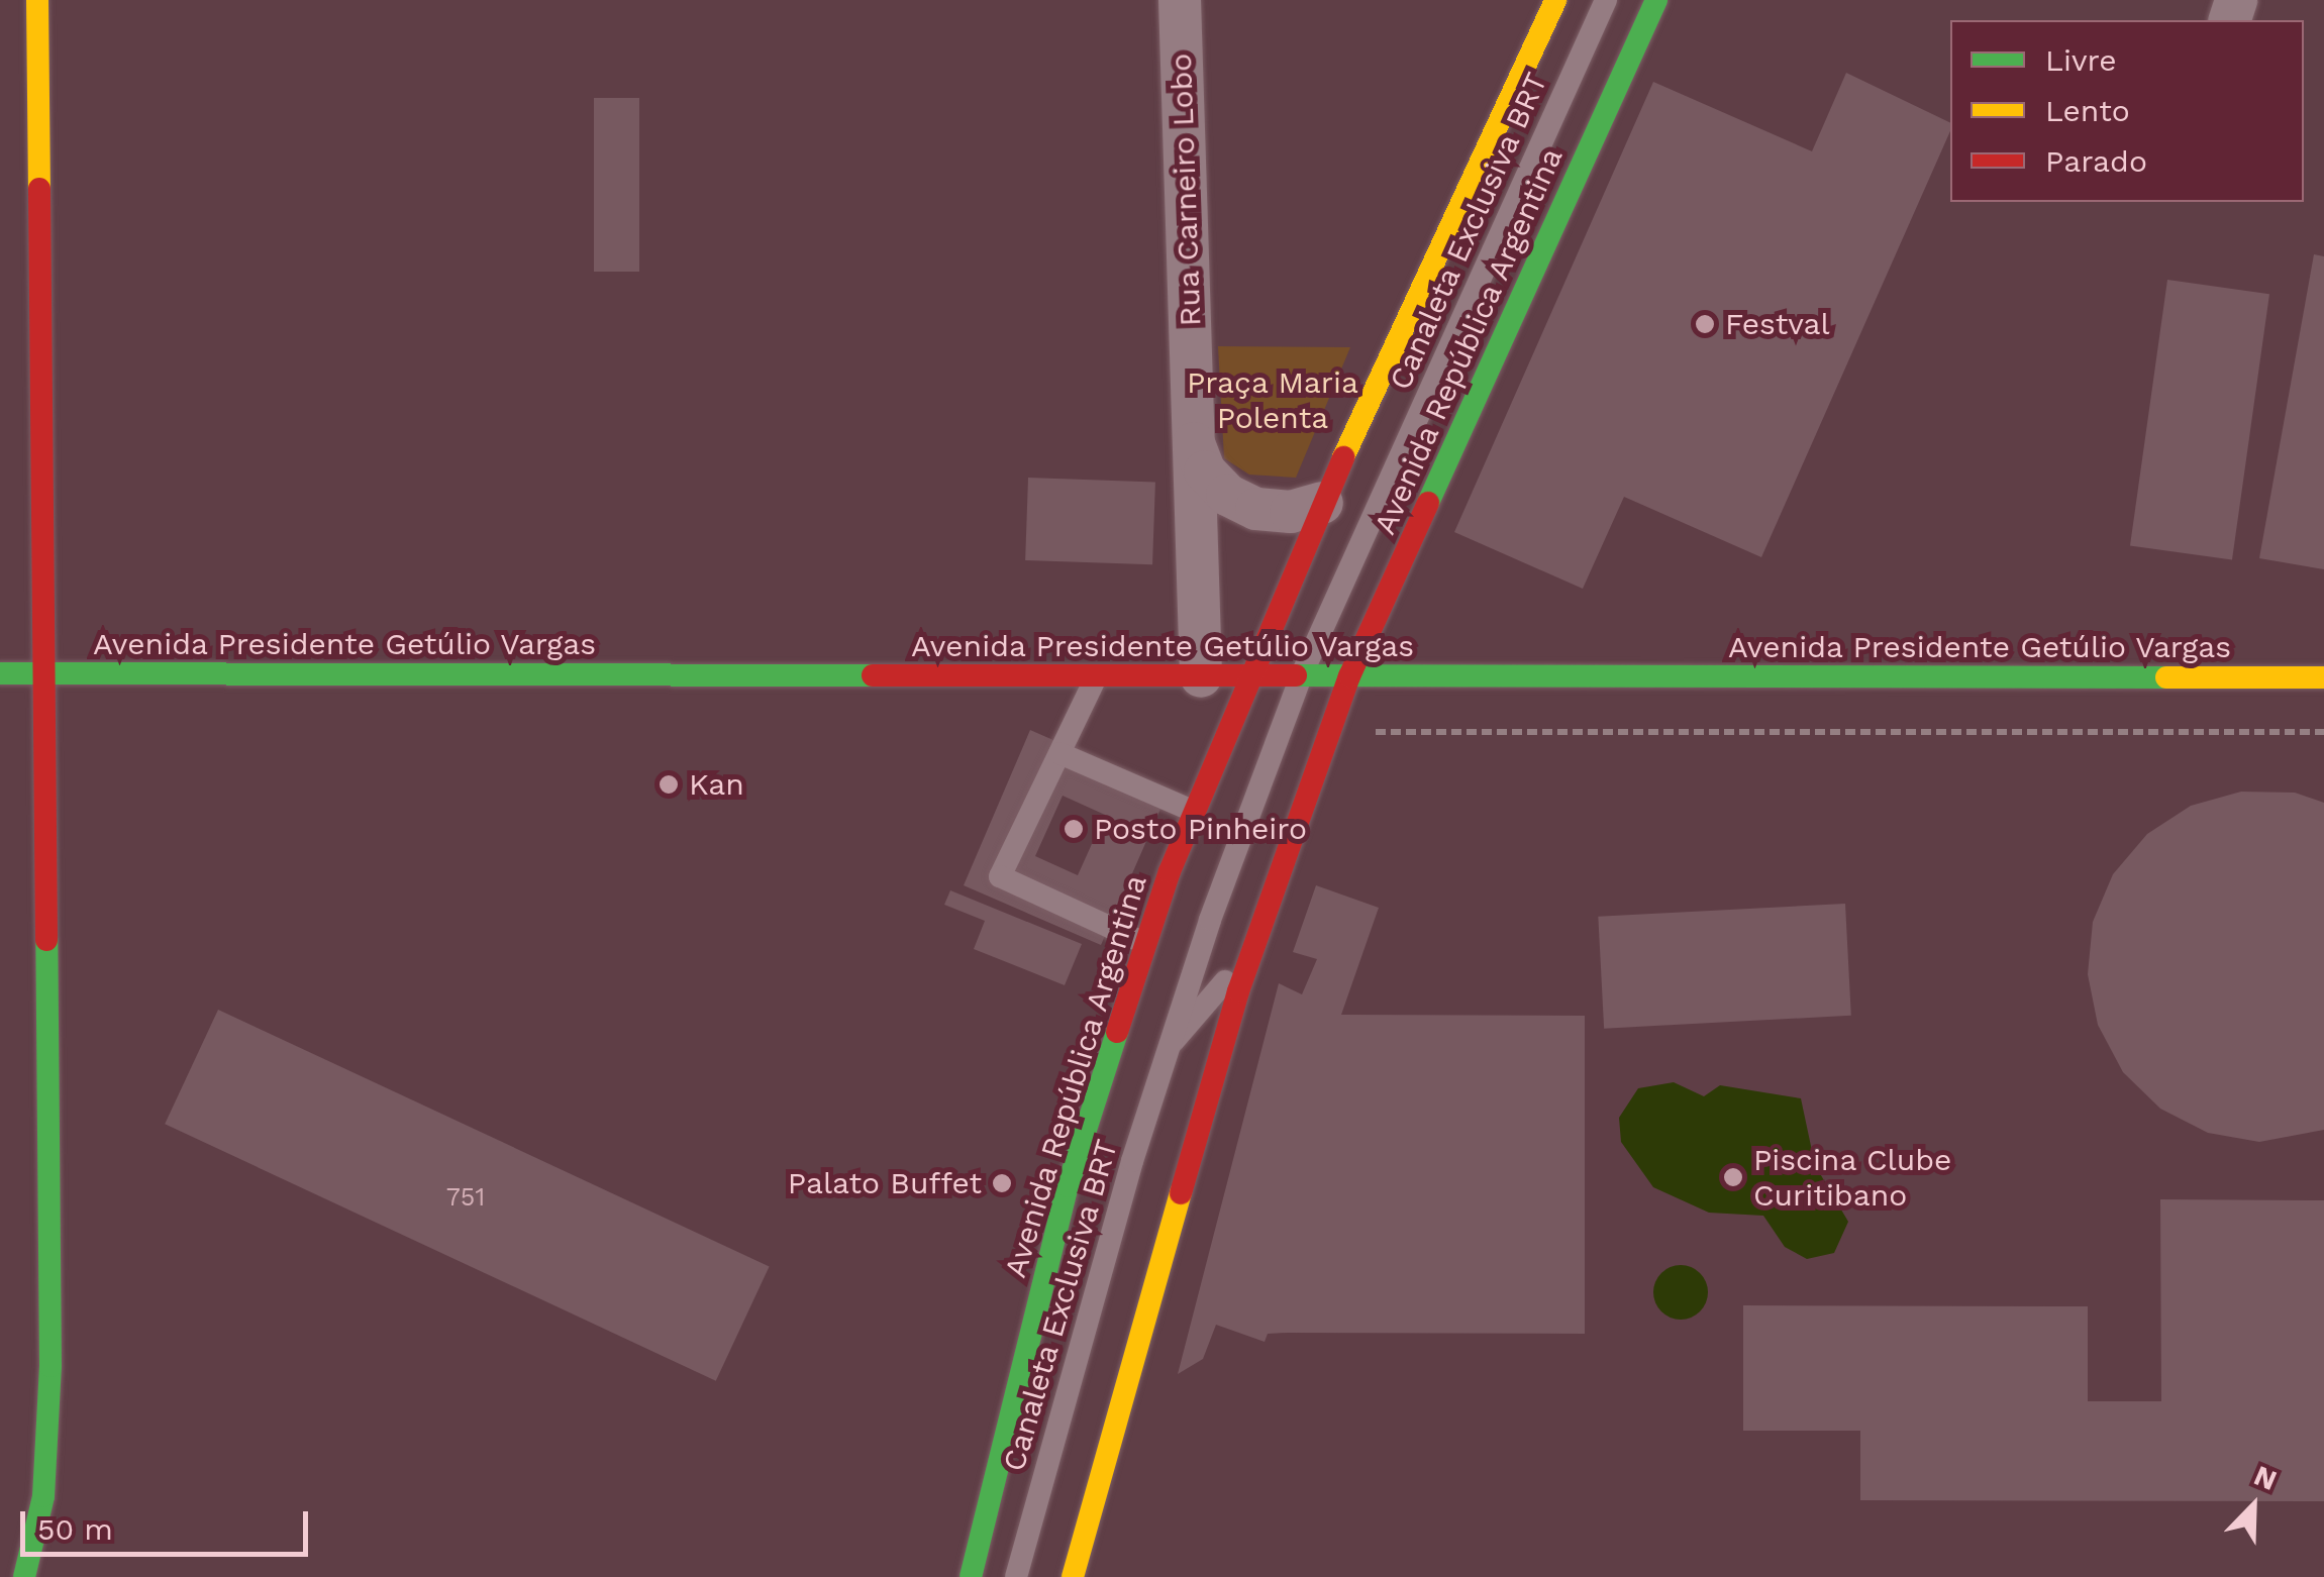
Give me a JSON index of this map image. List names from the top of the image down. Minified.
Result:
{"streets":{"main road":["Avenida República Argentina","Avenida Presidente Getúlio Vargas"],"street":["Rua Carneiro Lobo"],"lane":["Canaleta Exclusiva BRT"]},"crossings":[["Rua Carneiro Lobo","Avenida República Argentina"],["Rua Carneiro Lobo","Avenida Presidente Getúlio Vargas"],["Canaleta Exclusiva BRT","Avenida República Argentina"],["Canaleta Exclusiva BRT","Avenida Presidente Getúlio Vargas"],["Avenida República Argentina","Avenida Presidente Getúlio Vargas"]],"parks":["Praça Maria Polenta"],"places":["Festval","Kan","Posto Pinheiro","Piscina Clube Curitibano","Palato Buffet"],"house_numbers":["751"],"legend":["Livre","Lento","Parado"],"scale_bar":"50 m","north":"top right"}
